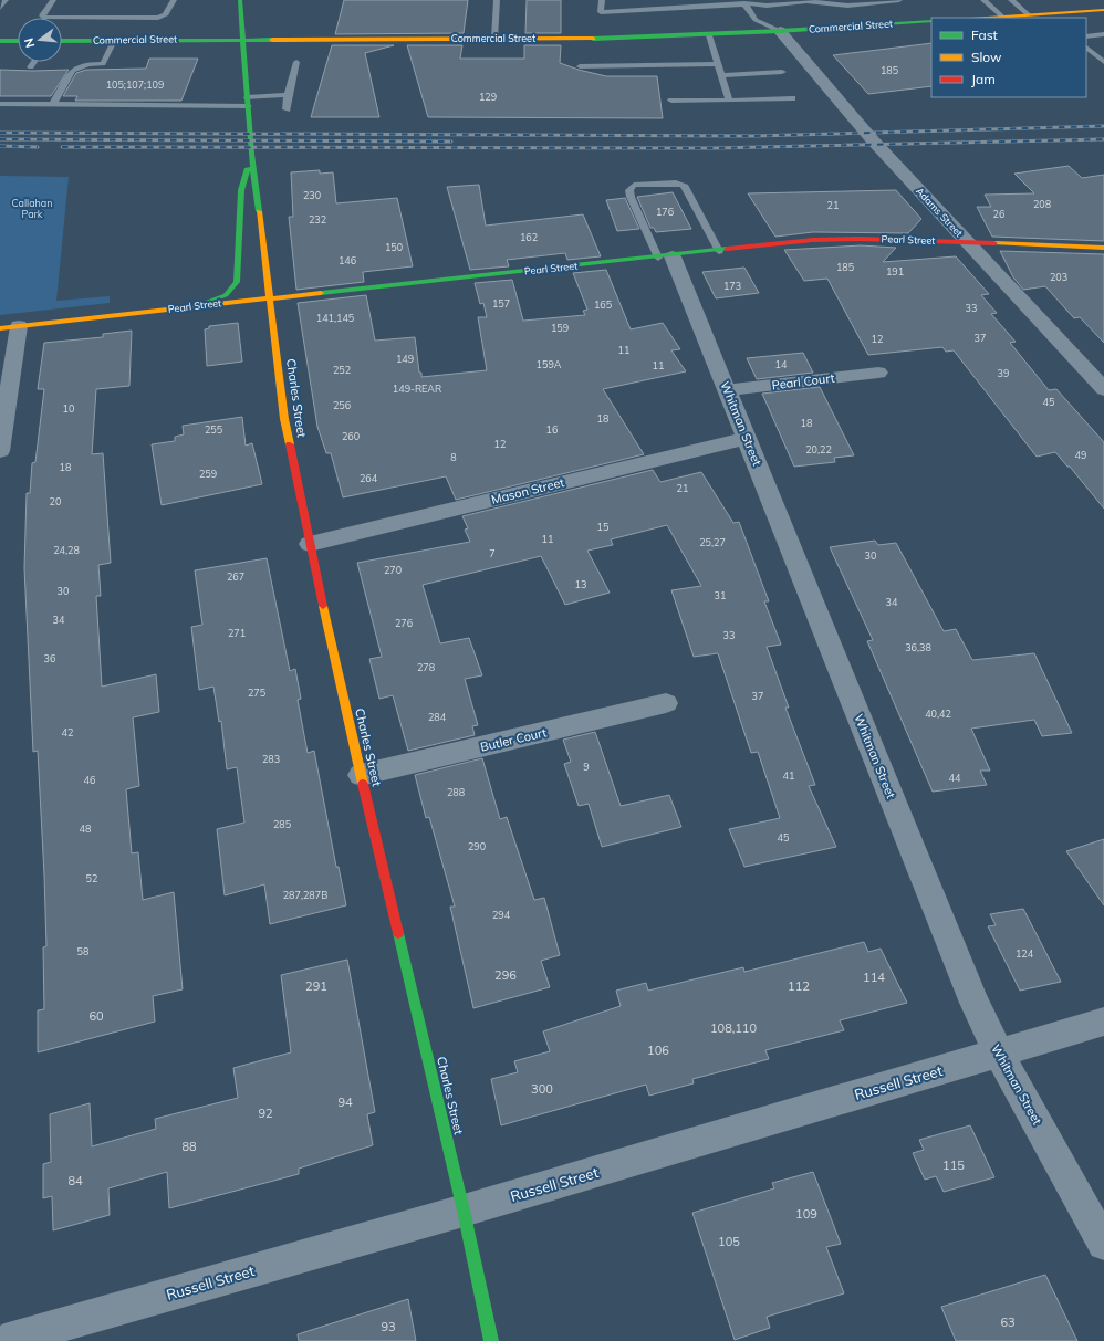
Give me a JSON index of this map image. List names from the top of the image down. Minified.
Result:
{"streets":{"street":["Commercial Street","Adams Street","Pearl Street","Pearl Court","Charles Street","Whitman Street","Mason Street","Butler Court","Russell Street"]},"crossings":[["Commercial Street","Adams Street"],["Commercial Street","Charles Street"],["Adams Street","Pearl Street"],["Pearl Street","Charles Street"],["Pearl Street","Whitman Street"],["Pearl Court","Whitman Street"],["Charles Street","Mason Street"],["Charles Street","Butler Court"],["Charles Street","Russell Street"],["Whitman Street","Mason Street"],["Whitman Street","Russell Street"]],"parks":["Callahan Park"],"house_numbers":["185","105;107;109","129","230","208","21","176","26","232","162","150","146","185","191","203","173","157","165","33","141,145","159","37","12","11","149","159A","14","11","252","39","149-REAR","45","256","10","18","18","255","16","260","12","20,22","49","8","18","259","264","21","20","15","11","25,27","24,28","7","30","270","267","13","30","31","34","34","276","271","33","36,38","36","278","275","37","40,42","284","42","283","9","41","44","46","288","285","48","45","290","52","287,287B","294","58","124","296","114","291","112","60","108,110","106","300","94","92","88","115","84","109","105","63","93"],"legend":["Fast","Slow","Jam"],"north":"left"}
